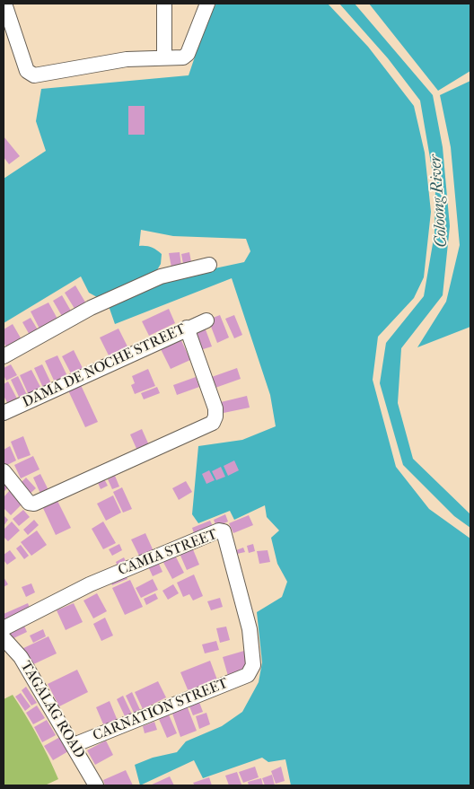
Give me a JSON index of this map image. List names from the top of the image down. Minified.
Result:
{"streets":{"street":["DAMA DE NOCHE STREET","CAMIA STREET","TAGALAG ROAD","CARNATION STREET"]},"crossings":[["CAMIA STREET","CARNATION STREET"],["TAGALAG ROAD","CARNATION STREET"]],"water":["Coloong River"]}
